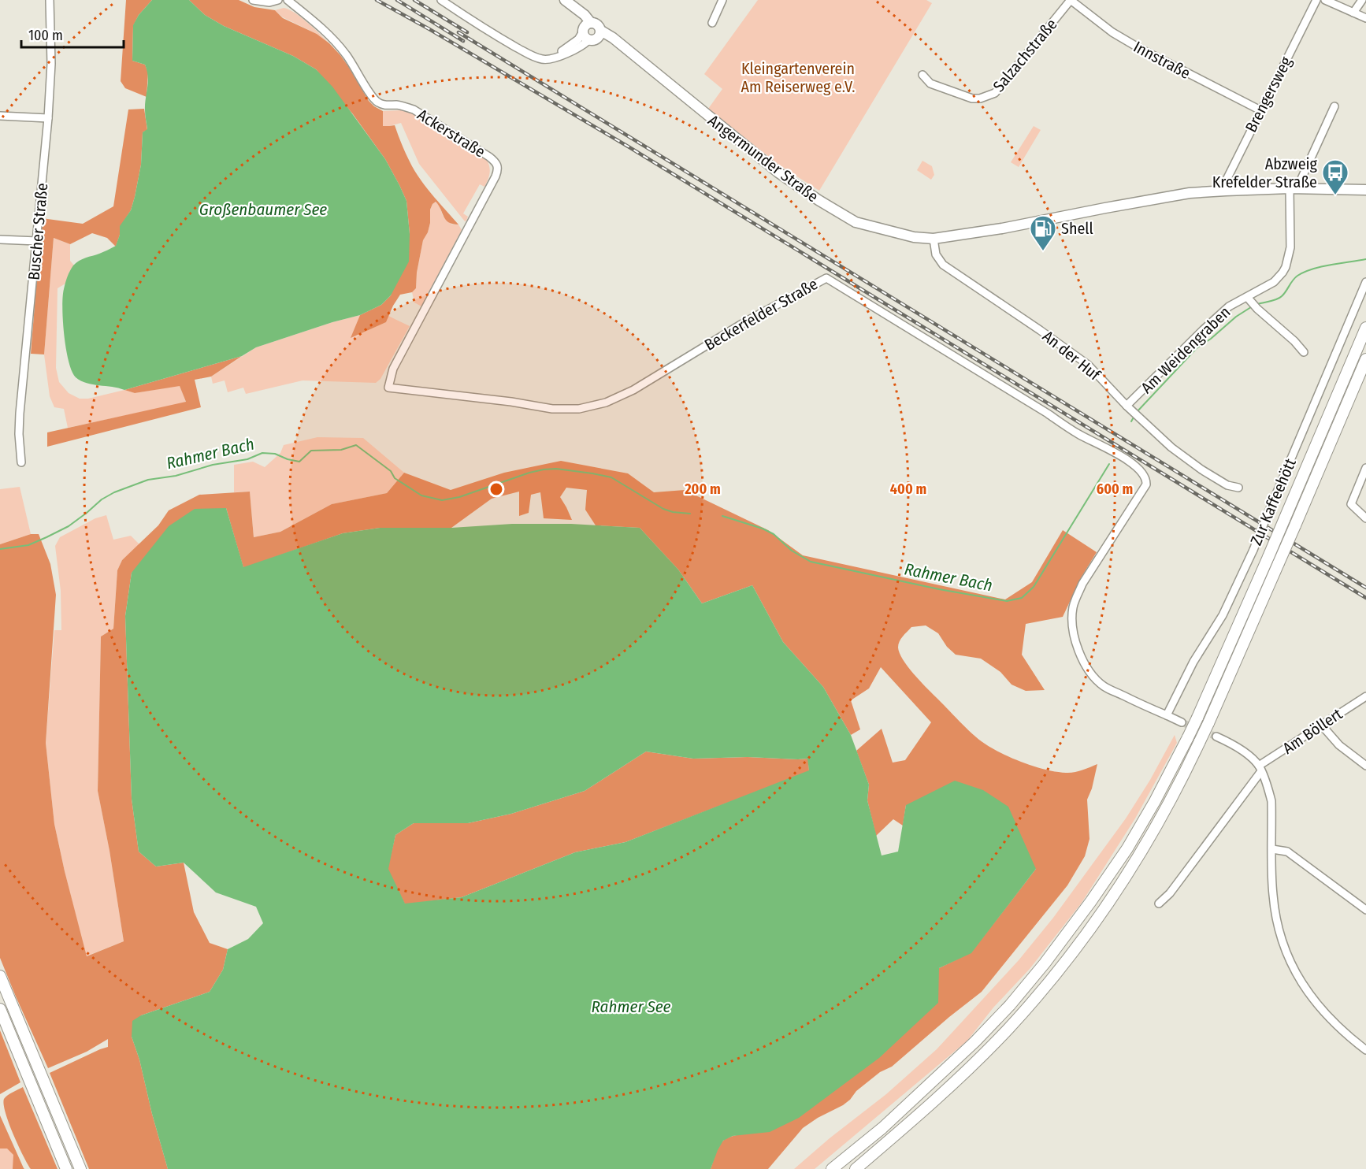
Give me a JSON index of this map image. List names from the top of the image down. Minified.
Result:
{"streets":{"main road":["Angermunder Straße"],"street":["Salzachstraße","Innstraße","Brengersweg","Ackerstraße","Buscher Straße","Beckerfelder Straße","Am Weidengraben","An der Huf","Zur Kaffeehött","Am Böllert"]},"crossings":[["Salzachstraße","Innstraße"],["Innstraße","Brengersweg"],["Brengersweg","Angermunder Straße"],["Ackerstraße","Beckerfelder Straße"],["Angermunder Straße","Am Weidengraben"],["Angermunder Straße","An der Huf"],["Beckerfelder Straße","Zur Kaffeehött"],["Am Weidengraben","An der Huf"]],"water":["Großenbaumer See","Rahmer Bach","Rahmer See"],"parks":["Kleingartenverein Am Reiserweg e.V."],"places":{"bus stop":["Abzweig Krefelder Straße"],"fuel station":["Shell"]},"scale_bar":"100 m","rings":["200 m","400 m","600 m"]}
